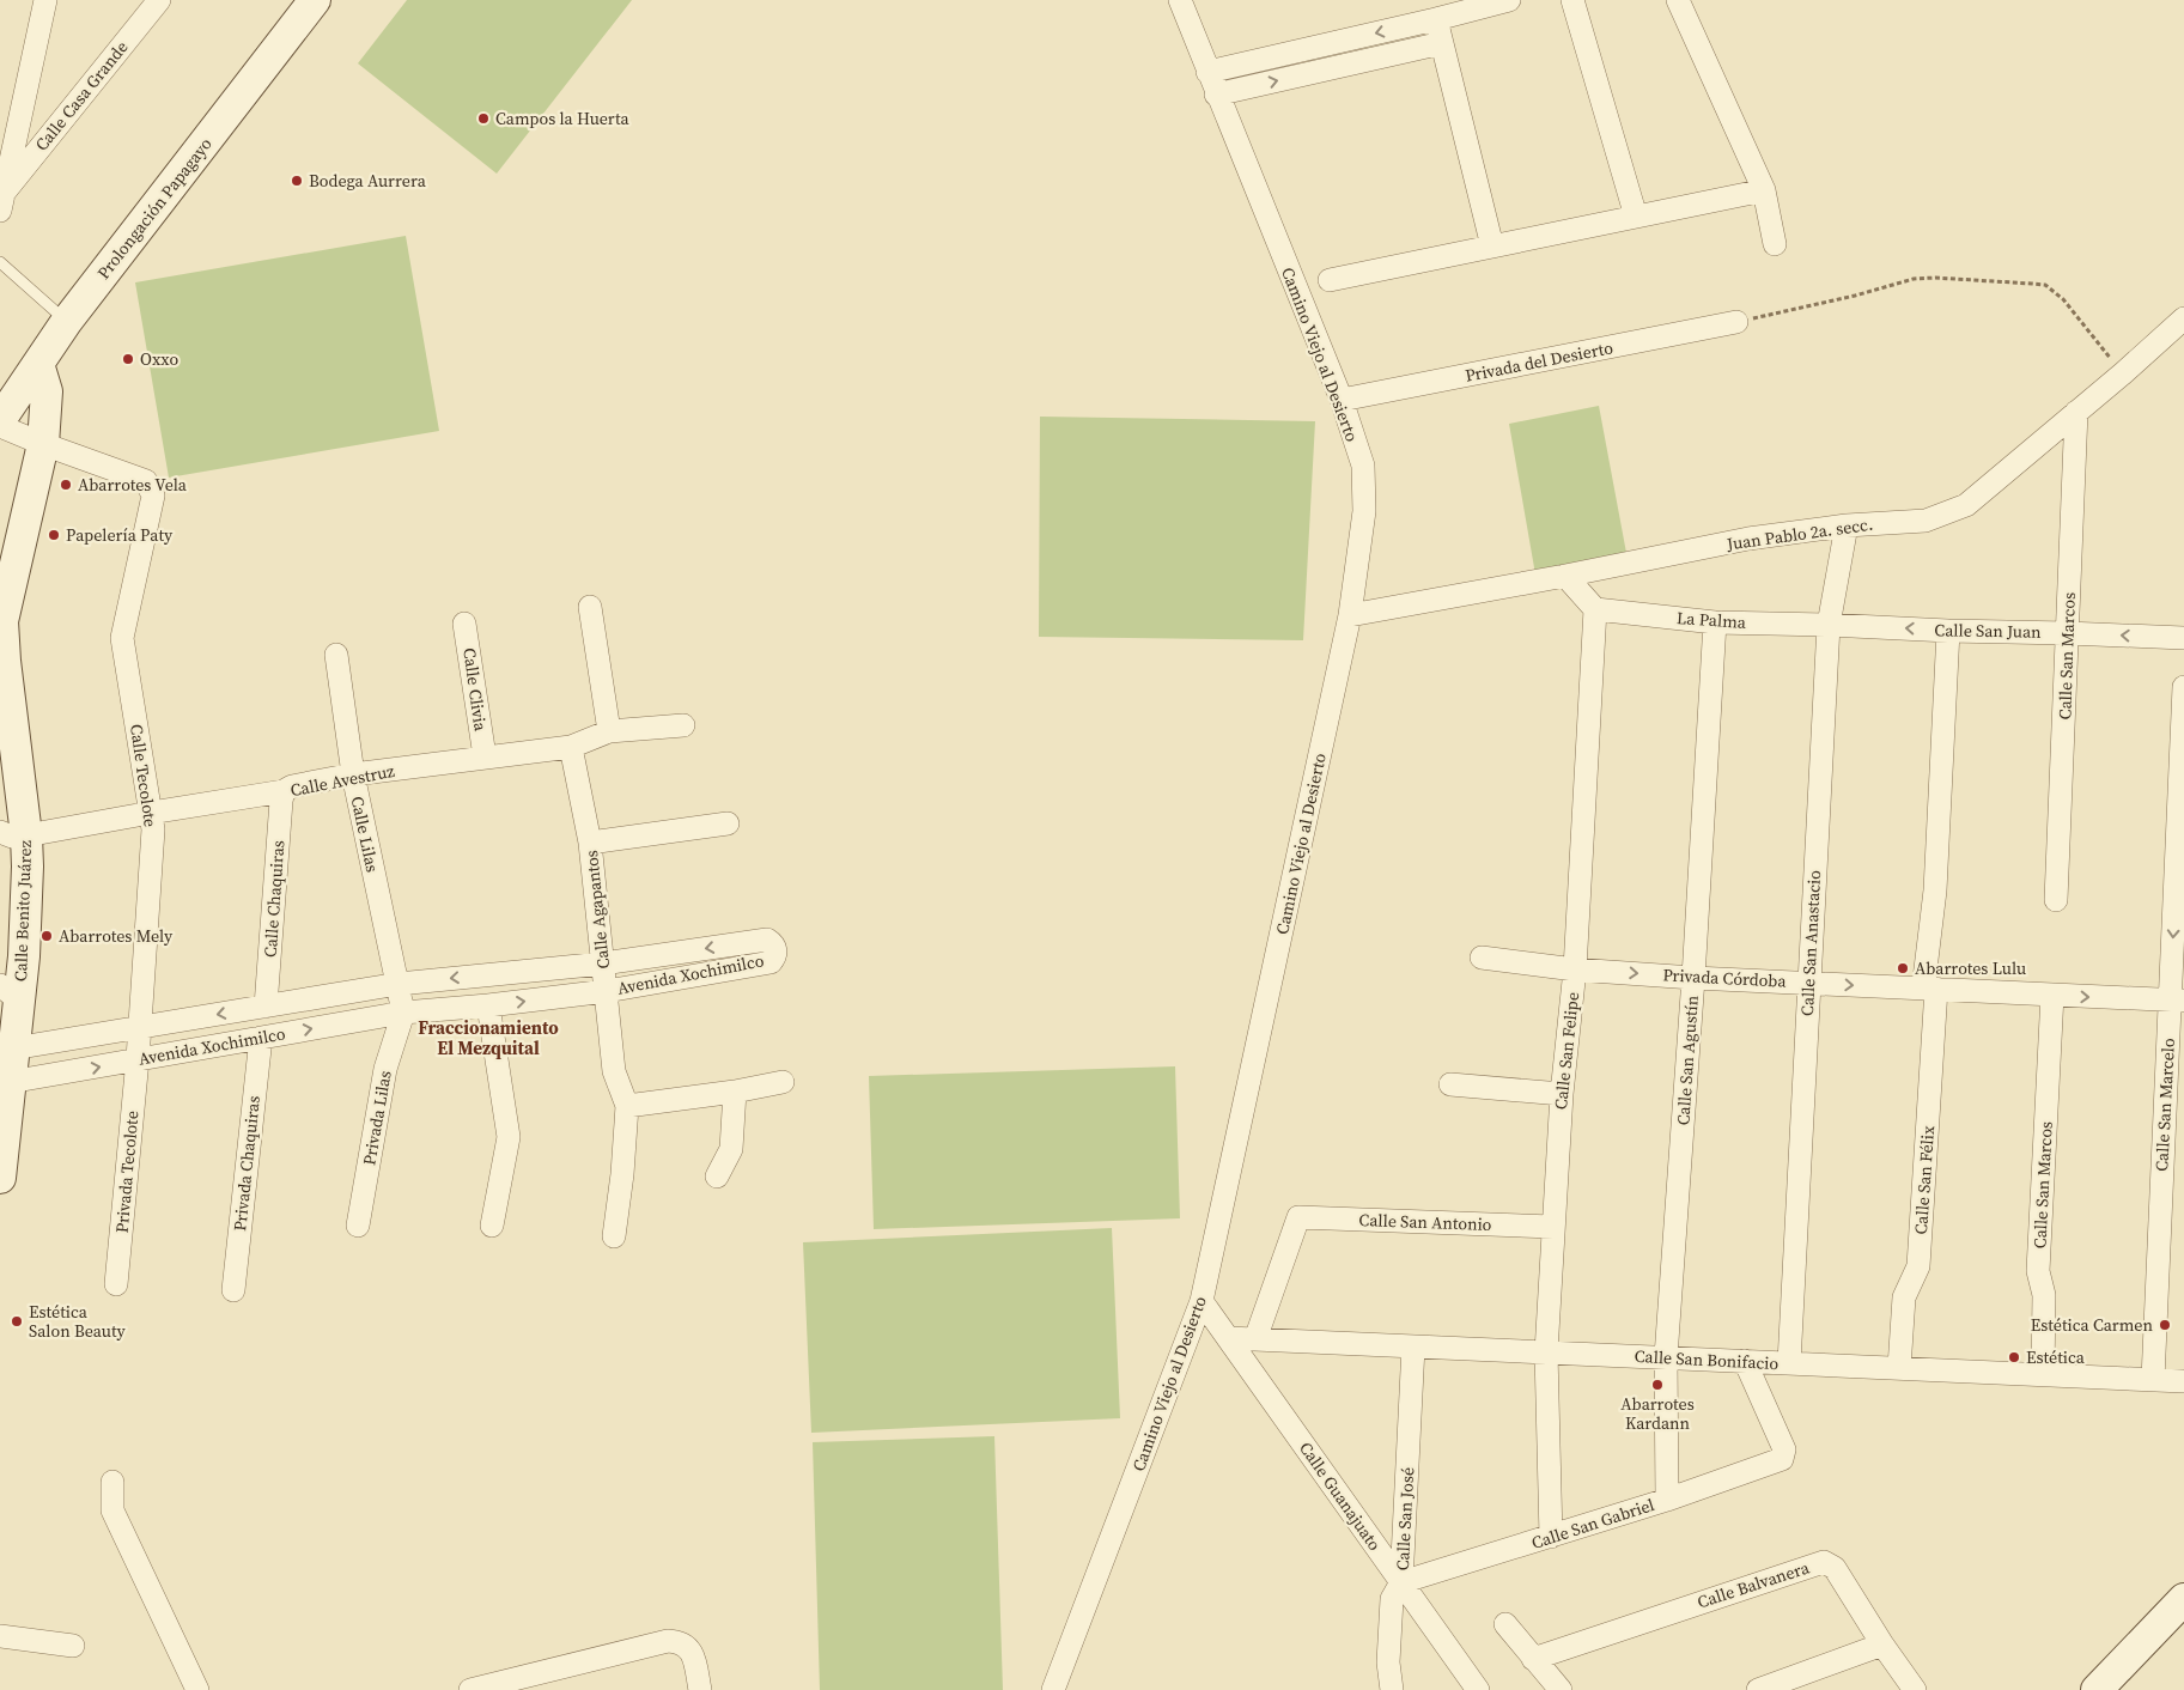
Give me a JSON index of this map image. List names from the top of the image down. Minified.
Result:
{"streets":{"street":["Calle Casa Grande","Prolongación Papagayo","Camino Viejo al Desierto","Privada del Desierto","Juan Pablo 2a. secc.","La Palma","Calle San Juan","Calle San Marcos","Calle Clivia","Calle Tecolote","Calle Avestruz","Calle Lilas","Calle Chaquiras","Calle Agapantos","Calle Benito Juárez","Calle San Anastacio","Avenida Xochimilco","Privada Córdoba","Calle San Felipe","Calle San Agustín","Calle San Marcelo","Privada Lilas","Privada Chaquiras","Privada Tecolote","Calle San Félix","Calle San Antonio","Calle San Bonifacio","Calle Guanajuato","Calle San José","Calle San Gabriel","Calle Balvanera"]},"crossings":[["Prolongación Papagayo","Calle Benito Juárez"],["Camino Viejo al Desierto","Privada del Desierto"],["Camino Viejo al Desierto","Juan Pablo 2a. secc."],["Camino Viejo al Desierto","Calle Guanajuato"],["Juan Pablo 2a. secc.","Calle San Marcos"],["Juan Pablo 2a. secc.","Calle San Anastacio"],["La Palma","Calle San Juan"],["La Palma","Calle San Anastacio"],["La Palma","Calle San Felipe"],["La Palma","Calle San Agustín"],["Calle San Juan","Calle San Marcos"],["Calle San Juan","Calle San Anastacio"],["Calle San Juan","Calle San Félix"],["Calle San Marcos","Privada Córdoba"],["Calle San Marcos","Calle San Bonifacio"],["Calle Clivia","Calle Avestruz"],["Calle Tecolote","Calle Avestruz"],["Calle Tecolote","Calle Benito Juárez"],["Calle Tecolote","Avenida Xochimilco"],["Calle Tecolote","Privada Tecolote"],["Calle Avestruz","Calle Lilas"],["Calle Avestruz","Calle Chaquiras"],["Calle Avestruz","Calle Agapantos"],["Calle Avestruz","Calle Benito Juárez"],["Calle Lilas","Avenida Xochimilco"],["Calle Lilas","Privada Lilas"],["Calle Chaquiras","Avenida Xochimilco"],["Calle Agapantos","Avenida Xochimilco"],["Calle Benito Juárez","Avenida Xochimilco"],["Calle San Anastacio","Privada Córdoba"],["Calle San Anastacio","Calle San Bonifacio"],["Avenida Xochimilco","Privada Lilas"],["Avenida Xochimilco","Privada Chaquiras"],["Avenida Xochimilco","Privada Tecolote"],["Privada Córdoba","Calle San Felipe"],["Privada Córdoba","Calle San Agustín"],["Privada Córdoba","Calle San Marcelo"],["Privada Córdoba","Calle San Félix"],["Calle San Felipe","Calle San Antonio"],["Calle San Felipe","Calle San Bonifacio"],["Calle San Felipe","Calle San Gabriel"],["Calle San Agustín","Calle San Bonifacio"],["Calle San Agustín","Calle San Gabriel"],["Calle San Marcelo","Calle San Bonifacio"],["Calle San Félix","Calle San Bonifacio"],["Calle San Antonio","Calle San Bonifacio"],["Calle San Bonifacio","Calle Guanajuato"],["Calle San Bonifacio","Calle San José"],["Calle San Bonifacio","Calle San Gabriel"],["Calle Guanajuato","Calle San José"],["Calle Guanajuato","Calle San Gabriel"],["Calle San José","Calle San Gabriel"]],"one_way":["Calle San Juan","Privada Córdoba","Calle San Marcelo"],"districts":["Fraccionamiento El Mezquital"],"places":["Campos la Huerta","Bodega Aurrera","Oxxo","Abarrotes Vela","Papelería Paty","Abarrotes Mely","Abarrotes Lulu","Estética Salon Beauty","Estética Carmen","Estética","Abarrotes Kardann"]}
